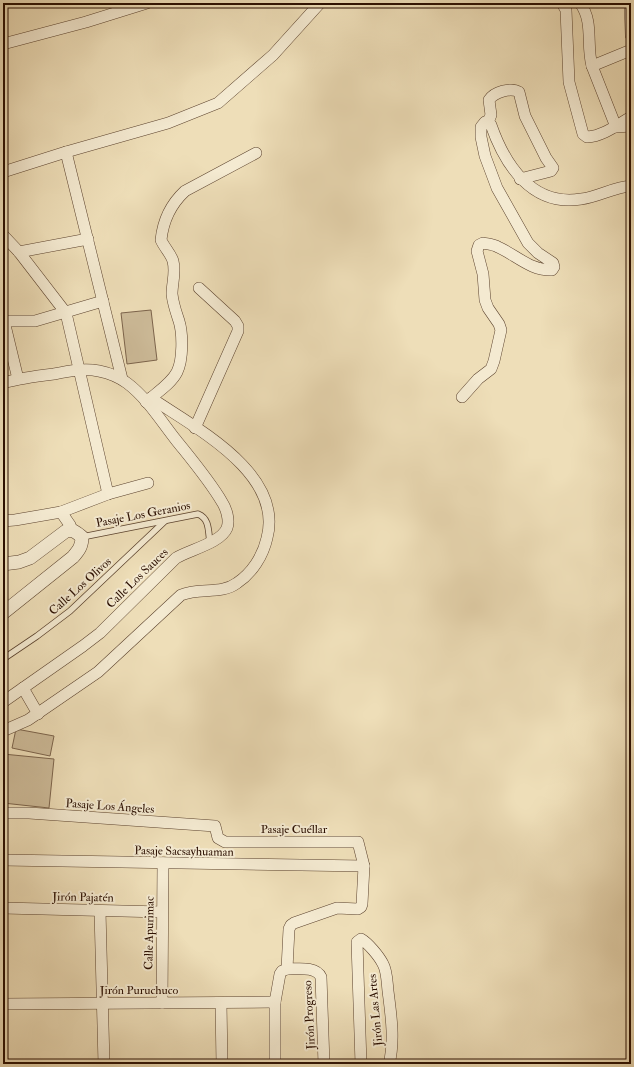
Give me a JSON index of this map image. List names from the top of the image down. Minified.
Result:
{"streets":{"street":["Calle Los Sauces","Pasaje Los Ángeles","Pasaje Cuéllar","Pasaje Sacsayhuaman","Jirón Pajatén","Calle Apurimac","Jirón Puruchuco","Jirón Las Artes","Jirón Progreso"],"lane":["Pasaje Los Geranios","Calle Los Olivos"]},"crossings":[["Pasaje Los Geranios","Calle Los Sauces"],["Pasaje Los Geranios","Calle Los Olivos"],["Pasaje Los Ángeles","Pasaje Cuéllar"],["Pasaje Cuéllar","Pasaje Sacsayhuaman"],["Pasaje Sacsayhuaman","Calle Apurimac"],["Jirón Pajatén","Calle Apurimac"],["Calle Apurimac","Jirón Puruchuco"]]}
